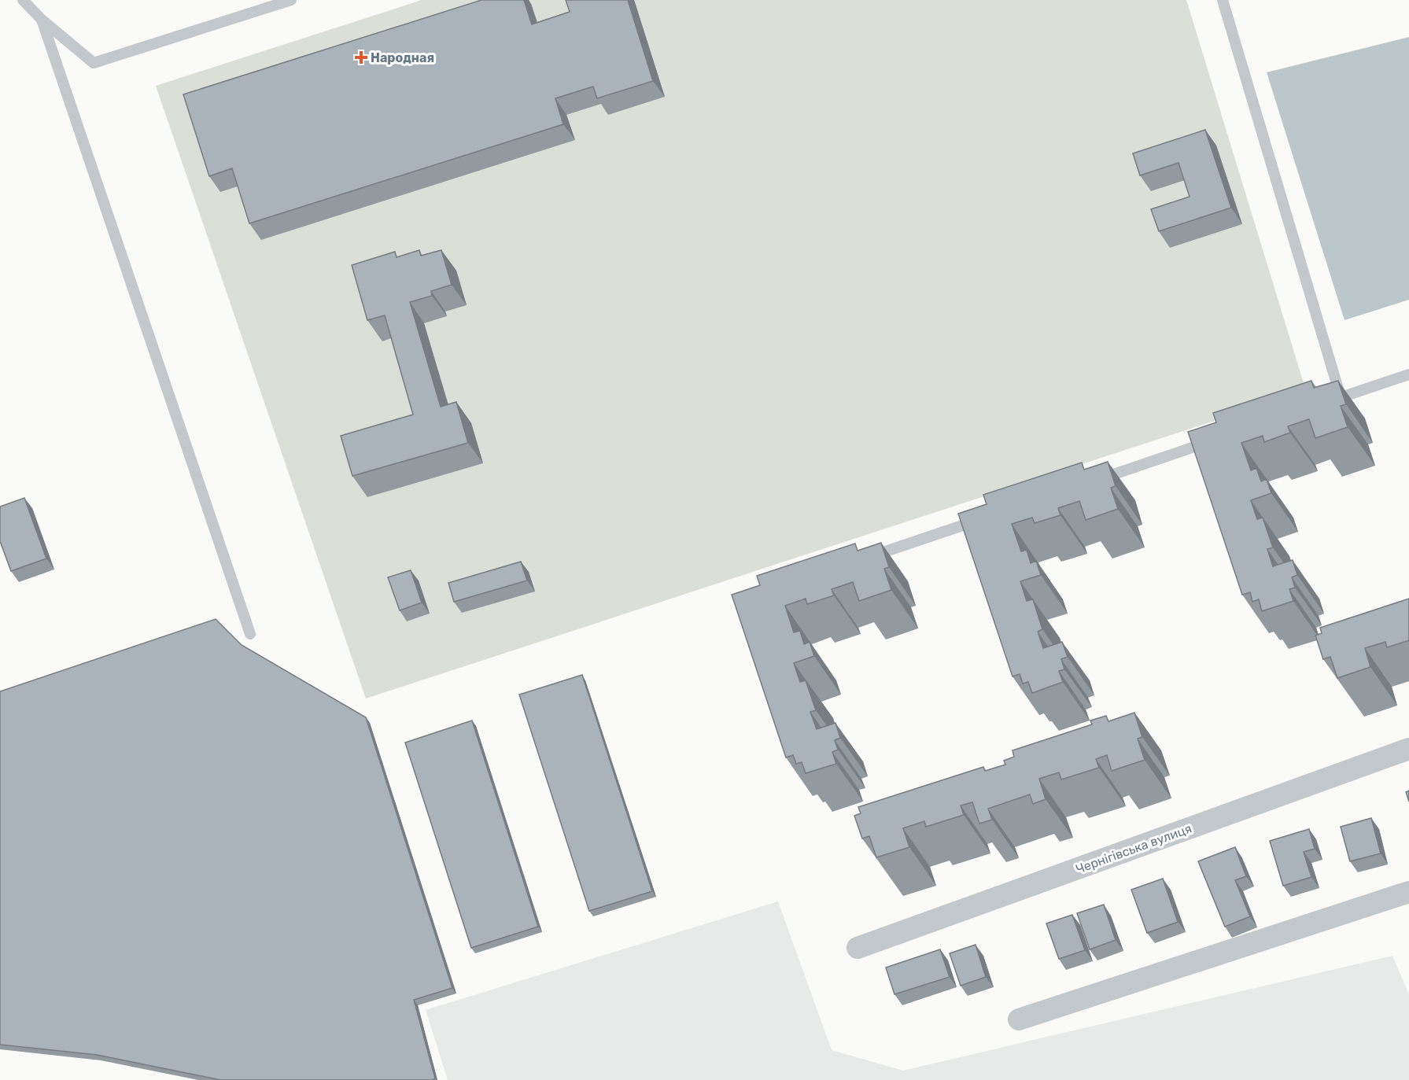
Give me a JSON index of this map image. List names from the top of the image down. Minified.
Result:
{"streets":{"street":["Чернігівська вулиця"]},"places":{"health":["Народная"]}}
